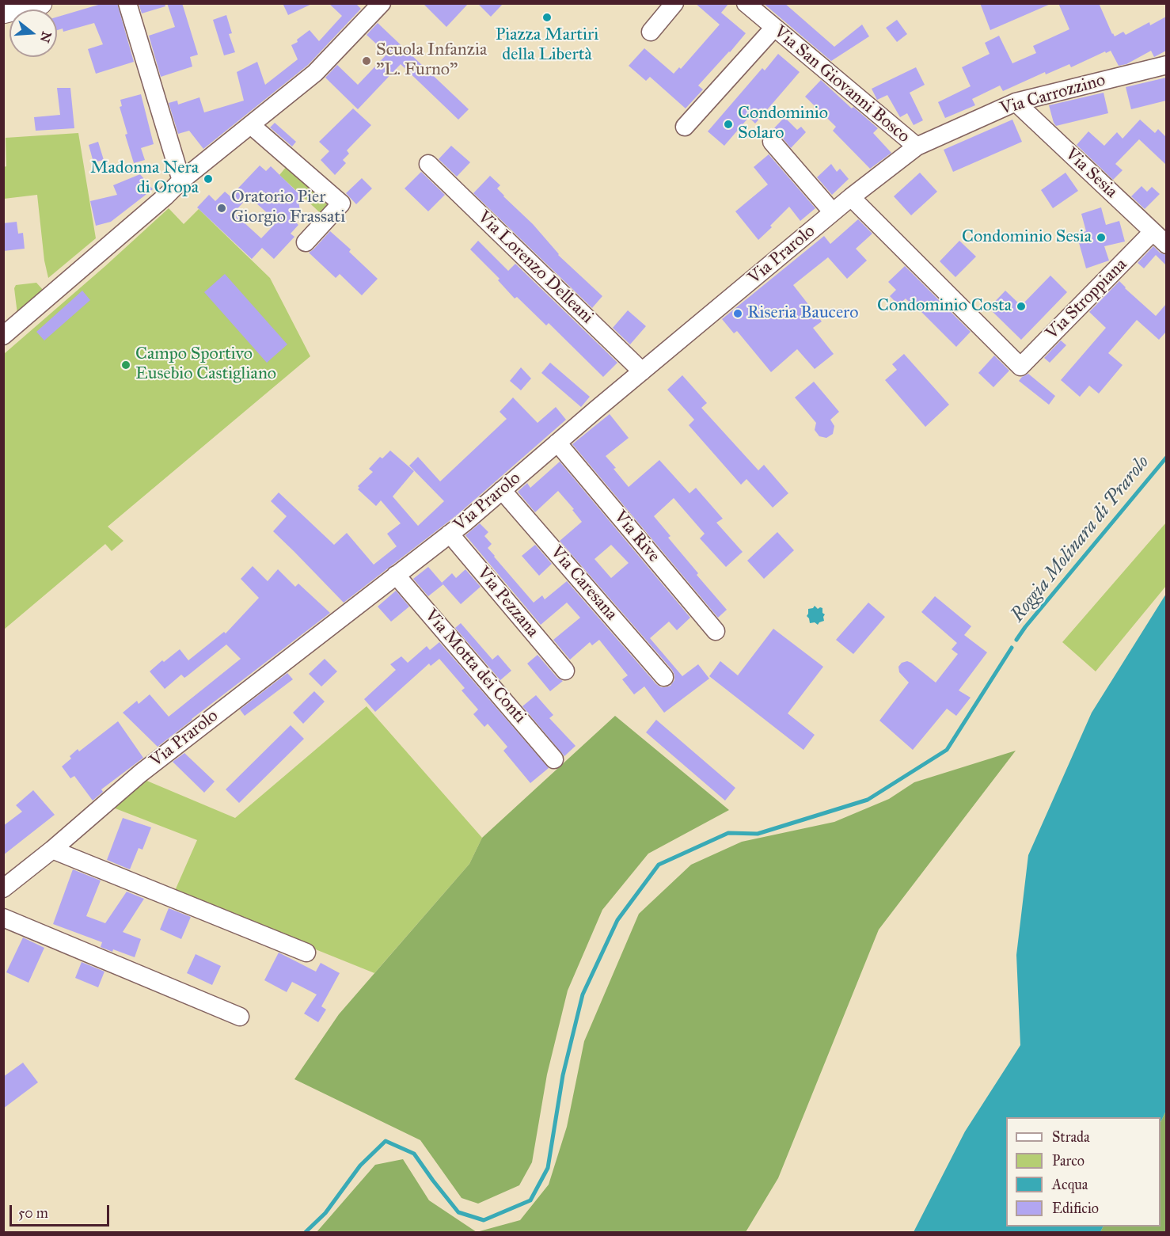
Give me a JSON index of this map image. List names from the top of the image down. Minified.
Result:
{"streets":{"street":["Via San Giovanni Bosco","Via Carrozzino","Via Sesia","Via Prarolo","Via Lorenzo Delleani","Via Stroppiana","Via Rive","Via Caresana","Via Pezzana","Via Motta dei Conti"]},"crossings":[["Via San Giovanni Bosco","Via Carrozzino"],["Via San Giovanni Bosco","Via Prarolo"],["Via Carrozzino","Via Sesia"],["Via Carrozzino","Via Prarolo"],["Via Sesia","Via Stroppiana"],["Via Prarolo","Via Lorenzo Delleani"],["Via Prarolo","Via Stroppiana"],["Via Prarolo","Via Rive"],["Via Prarolo","Via Caresana"],["Via Prarolo","Via Pezzana"],["Via Prarolo","Via Motta dei Conti"]],"water":["Roggia Molinara di Prarolo"],"places":["Piazza Martiri della Libertà","Scuola Infanzia \"L. Furno\"","Condominio Solaro","Madonna Nera di Oropa","Oratorio Pier Giorgio Frassati","Condominio Sesia","Condominio Costa","Riseria Baucero","Campo Sportivo Eusebio Castigliano"],"legend":["Strada","Parco","Acqua","Edificio"],"scale_bar":"50 m","north":"right"}
